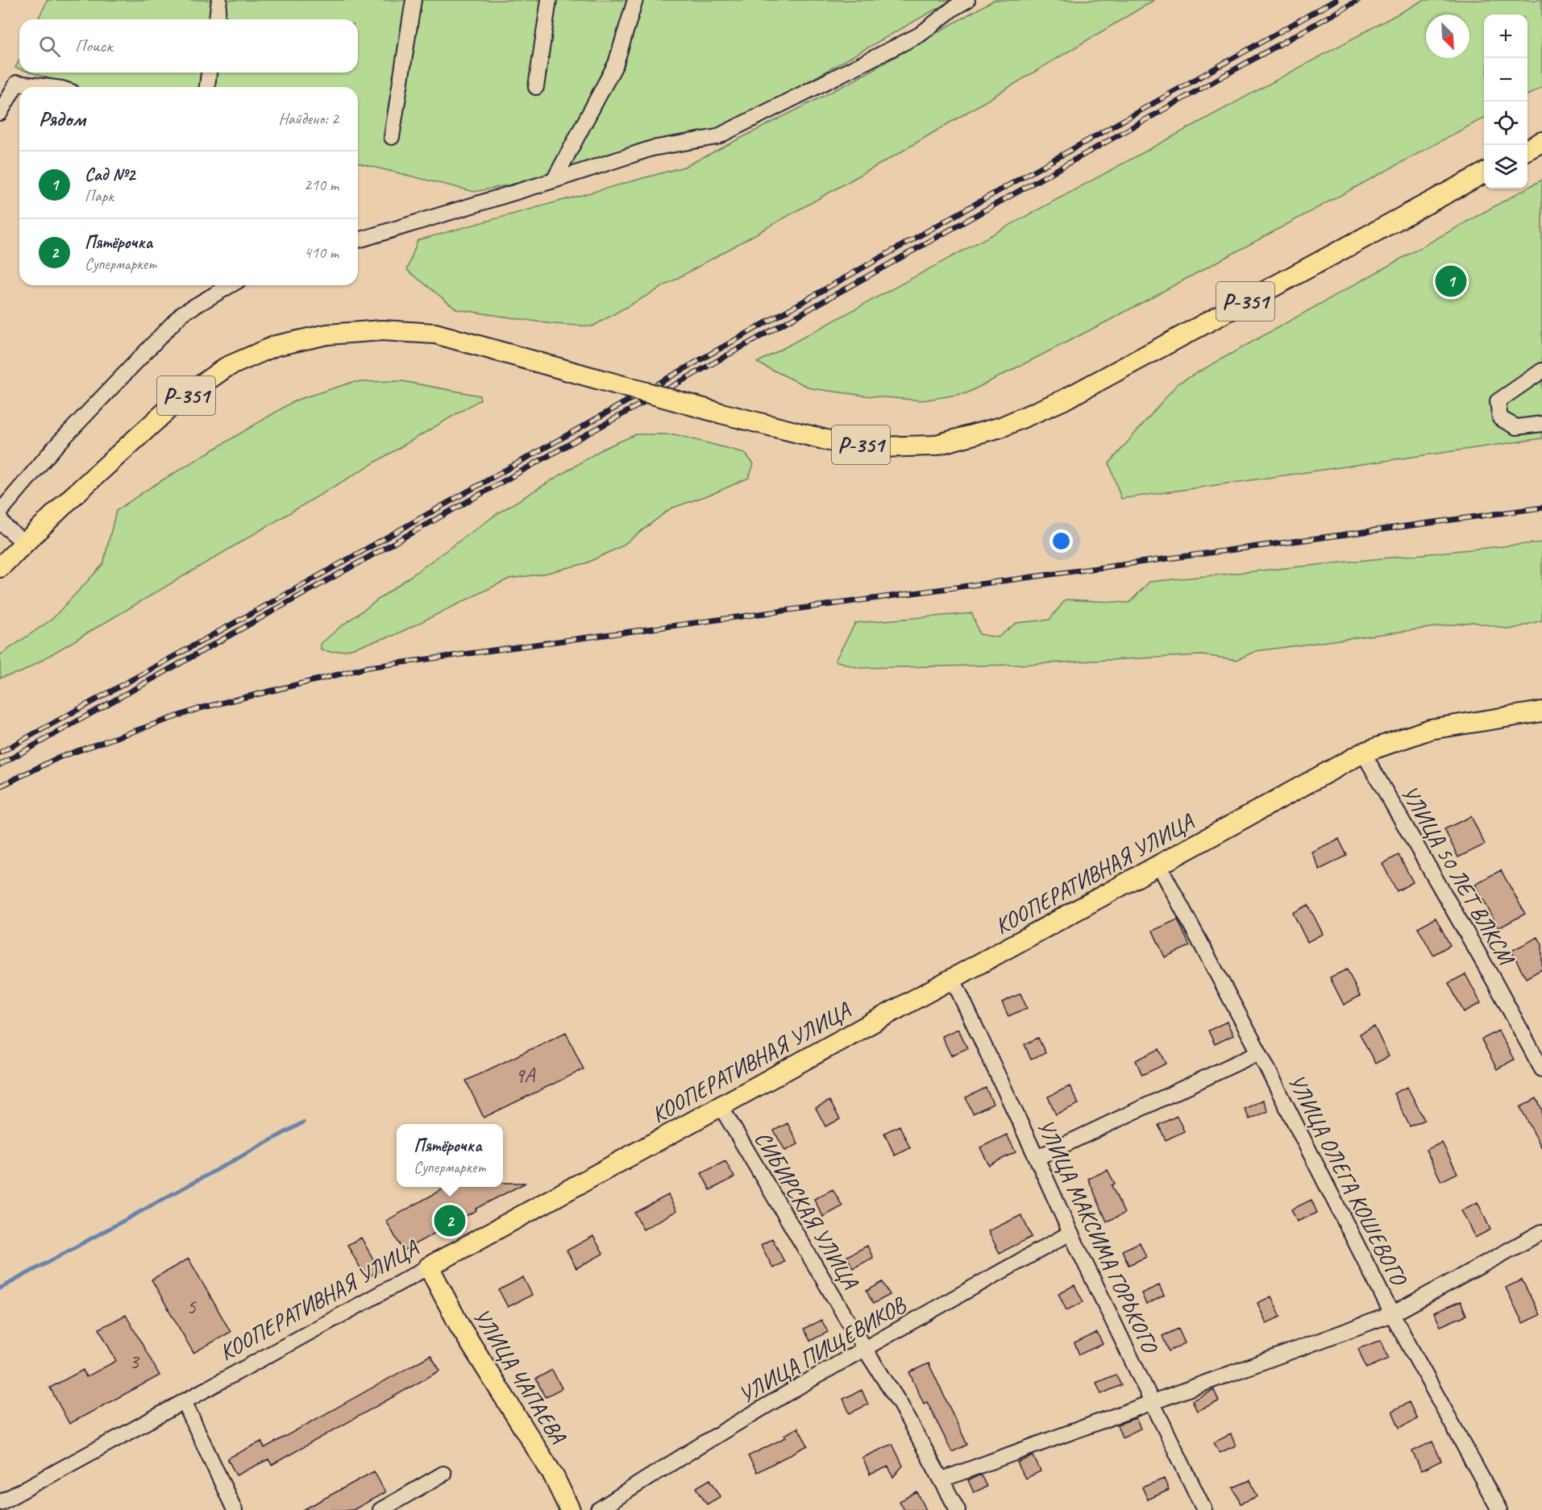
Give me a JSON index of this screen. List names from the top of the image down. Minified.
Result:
{"streets":{"main road":["Р-351","КООПЕРАТИВНАЯ УЛИЦА","УЛИЦА ЧАПАЕВА"],"street":["УЛИЦА 50 ЛЕТ ВЛКСМ","УЛИЦА ОЛЕГА КОШЕВОГО","СИБИРСКАЯ УЛИЦА","УЛИЦА МАКСИМА ГОРЬКОГО","УЛИЦА ПИЩЕВИКОВ"]},"crossings":[["КООПЕРАТИВНАЯ УЛИЦА","УЛИЦА 50 ЛЕТ ВЛКСМ"],["КООПЕРАТИВНАЯ УЛИЦА","УЛИЦА ОЛЕГА КОШЕВОГО"],["КООПЕРАТИВНАЯ УЛИЦА","СИБИРСКАЯ УЛИЦА"],["КООПЕРАТИВНАЯ УЛИЦА","УЛИЦА МАКСИМА ГОРЬКОГО"],["КООПЕРАТИВНАЯ УЛИЦА","УЛИЦА ЧАПАЕВА"],["СИБИРСКАЯ УЛИЦА","УЛИЦА ПИЩЕВИКОВ"],["УЛИЦА МАКСИМА ГОРЬКОГО","УЛИЦА ПИЩЕВИКОВ"]],"house_numbers":["9А","5","3"],"north":"bottom right","page":{"map_buttons":["+","−"],"search":"Поиск","heading":["Рядом","Найдено: 2"],"list":[{"mark":"1","name":"Сад №2","note":"Парк","value":"210 m"},{"mark":"2","name":"Пятёрочка","note":"Супермаркет","value":"410 m"}],"pins":["1","2"],"popup":["Пятёрочка","Супермаркет"]}}
